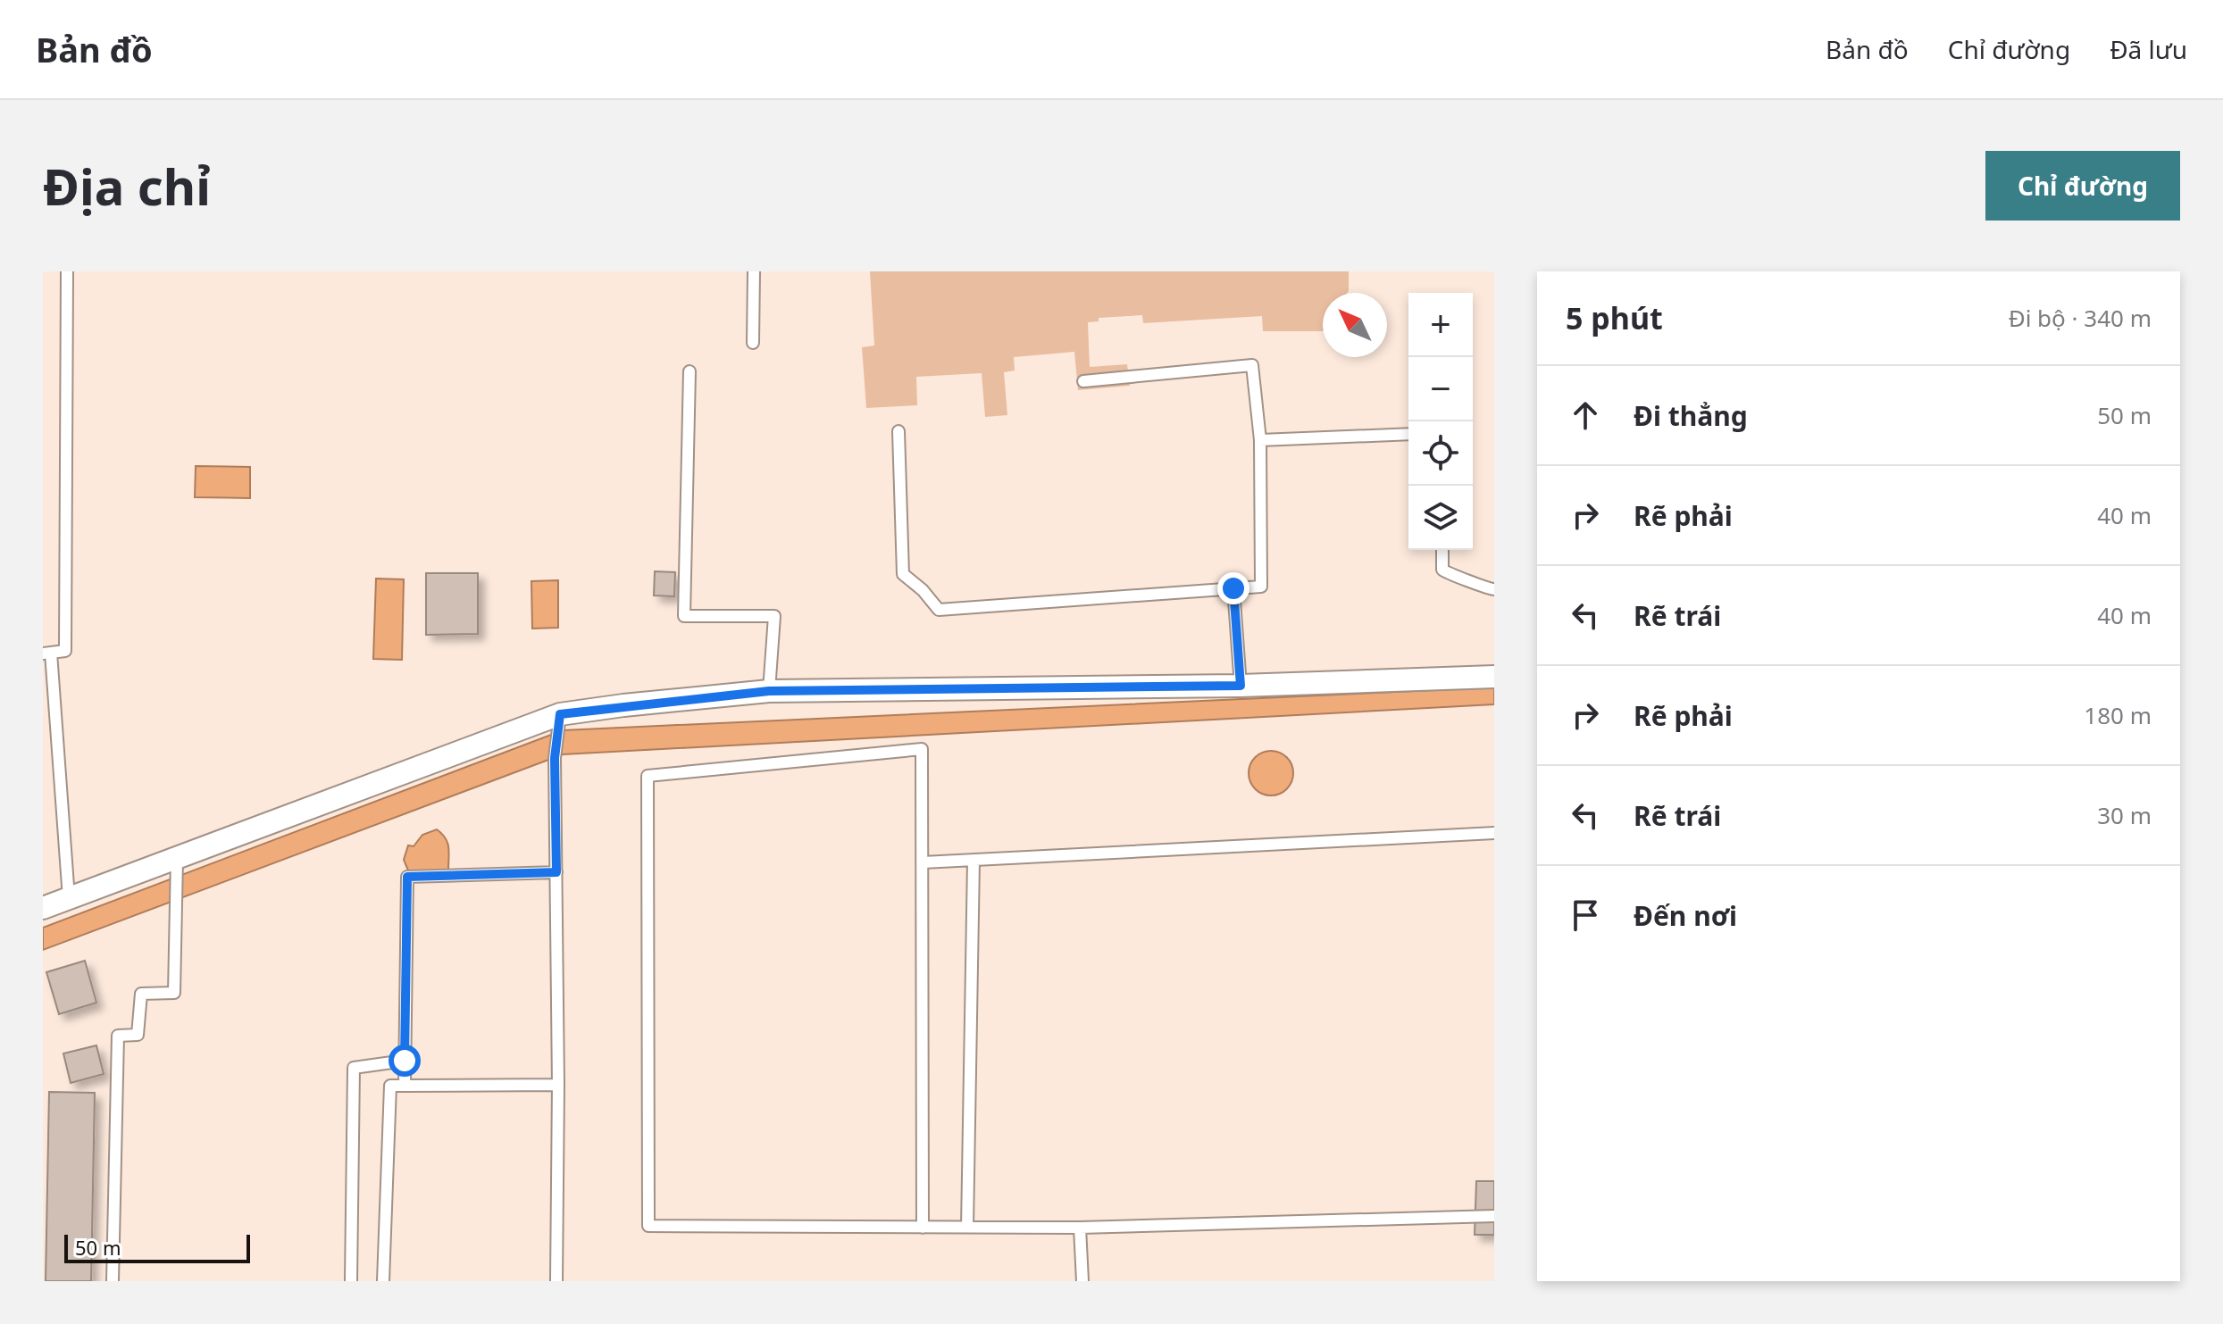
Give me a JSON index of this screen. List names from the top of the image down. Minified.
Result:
{"scale_bar":"50 m","north":"top left","page":{"header":"Bản đồ","nav":["Bản đồ","Chỉ đường","Đã lưu"],"buttons":"Chỉ đường","title":"Địa chỉ","heading":["5 phút","Đi bộ · 340 m"],"map_buttons":["+","−"],"list":[["Đi thẳng","50 m"],["Rẽ phải","40 m"],["Rẽ trái","40 m"],["Rẽ phải","180 m"],["Rẽ trái","30 m"],"Đến nơi"],"scale":"50 m"}}
